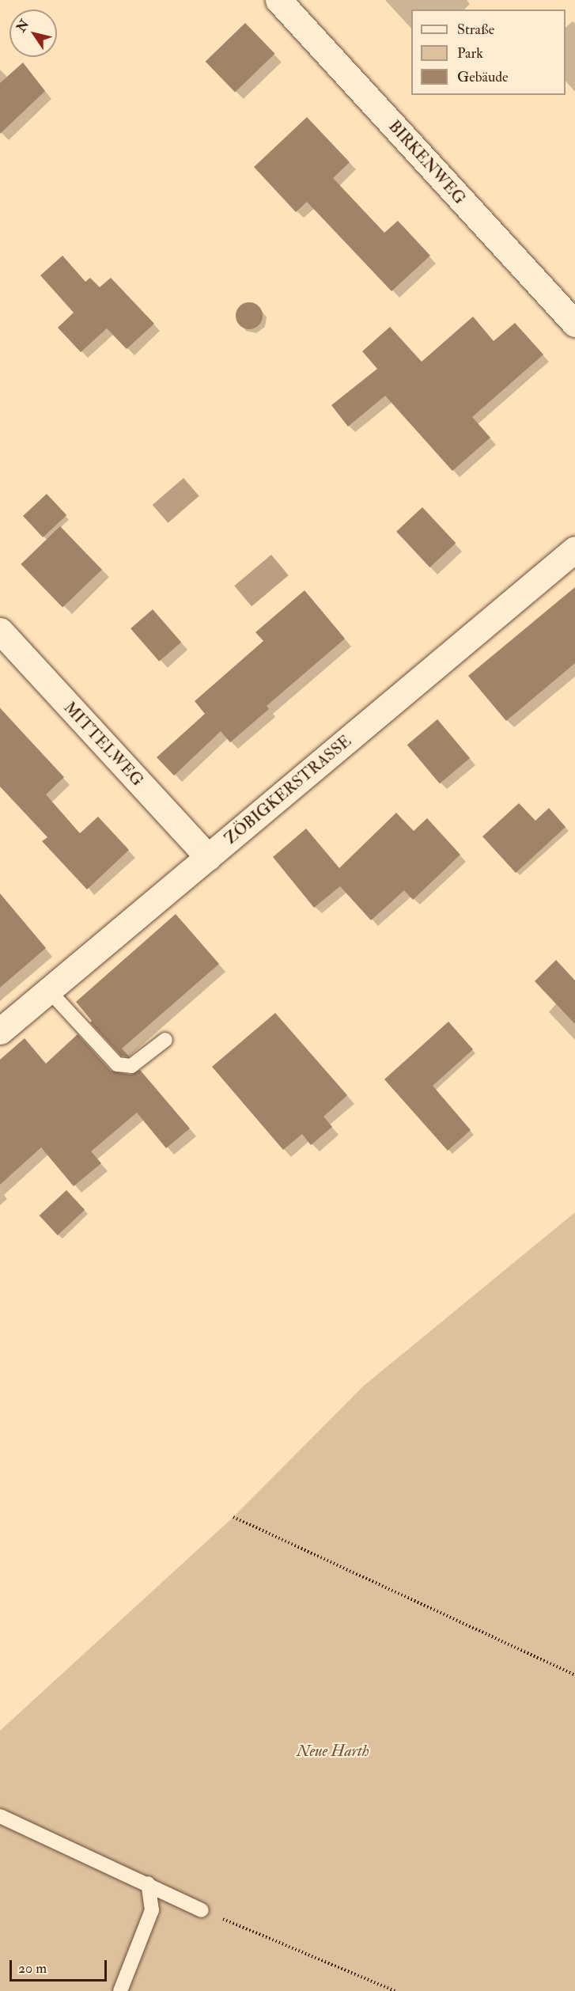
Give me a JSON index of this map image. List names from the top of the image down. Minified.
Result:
{"streets":{"main road":["BIRKENWEG","MITTELWEG","ZÖBIGKERSTRASSE"]},"crossings":[["MITTELWEG","ZÖBIGKERSTRASSE"]],"parks":["Neue Harth"],"legend":["Straße","Park","Gebäude"],"scale_bar":"20 m","north":"top left"}
